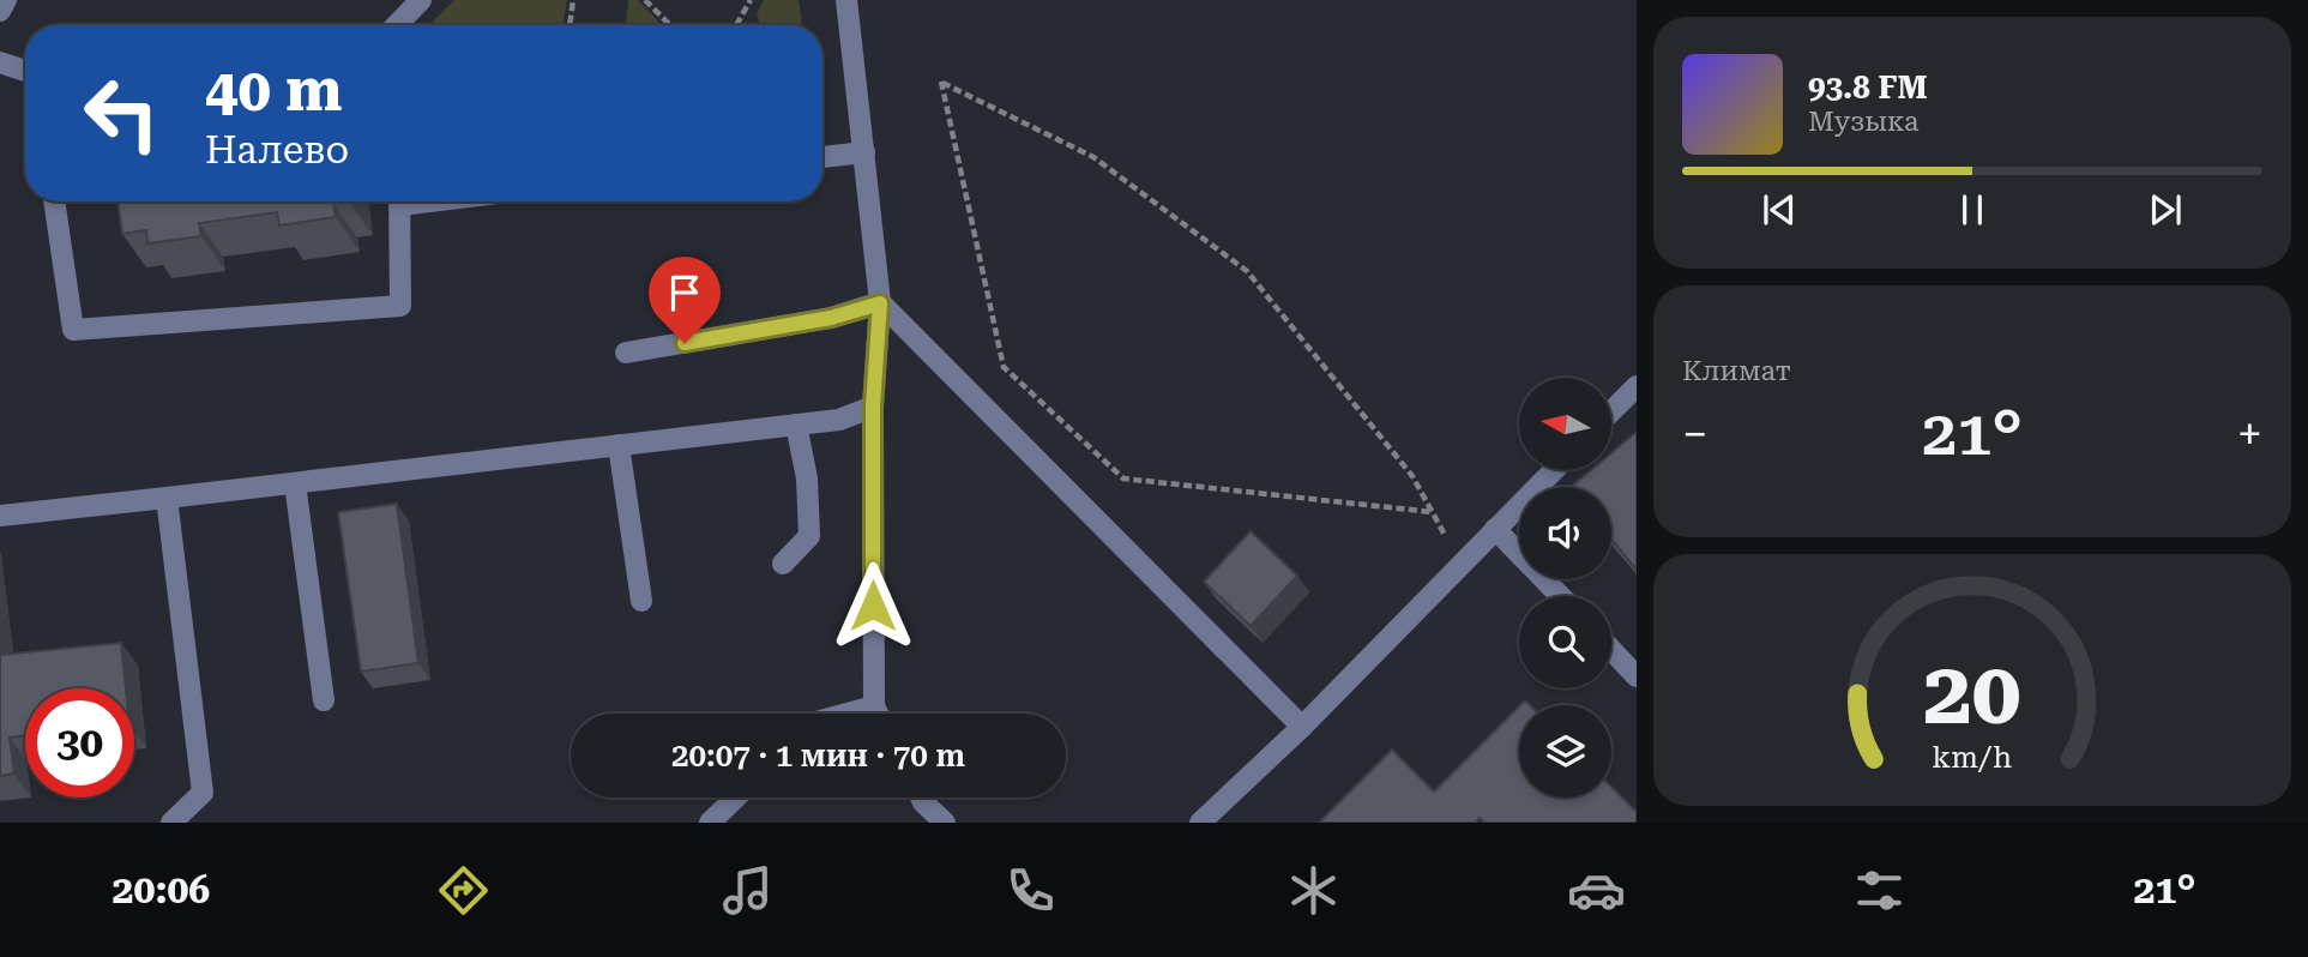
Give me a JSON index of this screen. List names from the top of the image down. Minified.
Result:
{"north":"left","page":{"turn":["40 m","Налево"],"song":["93.8 FM","Музыка"],"tile":"Климат","heat":["−","21°","+"],"limit":"30","trip":"20:07 · 1 мин · 70 m","tabs":["20:06","21°"],"gauge":["20","km/h"]}}
